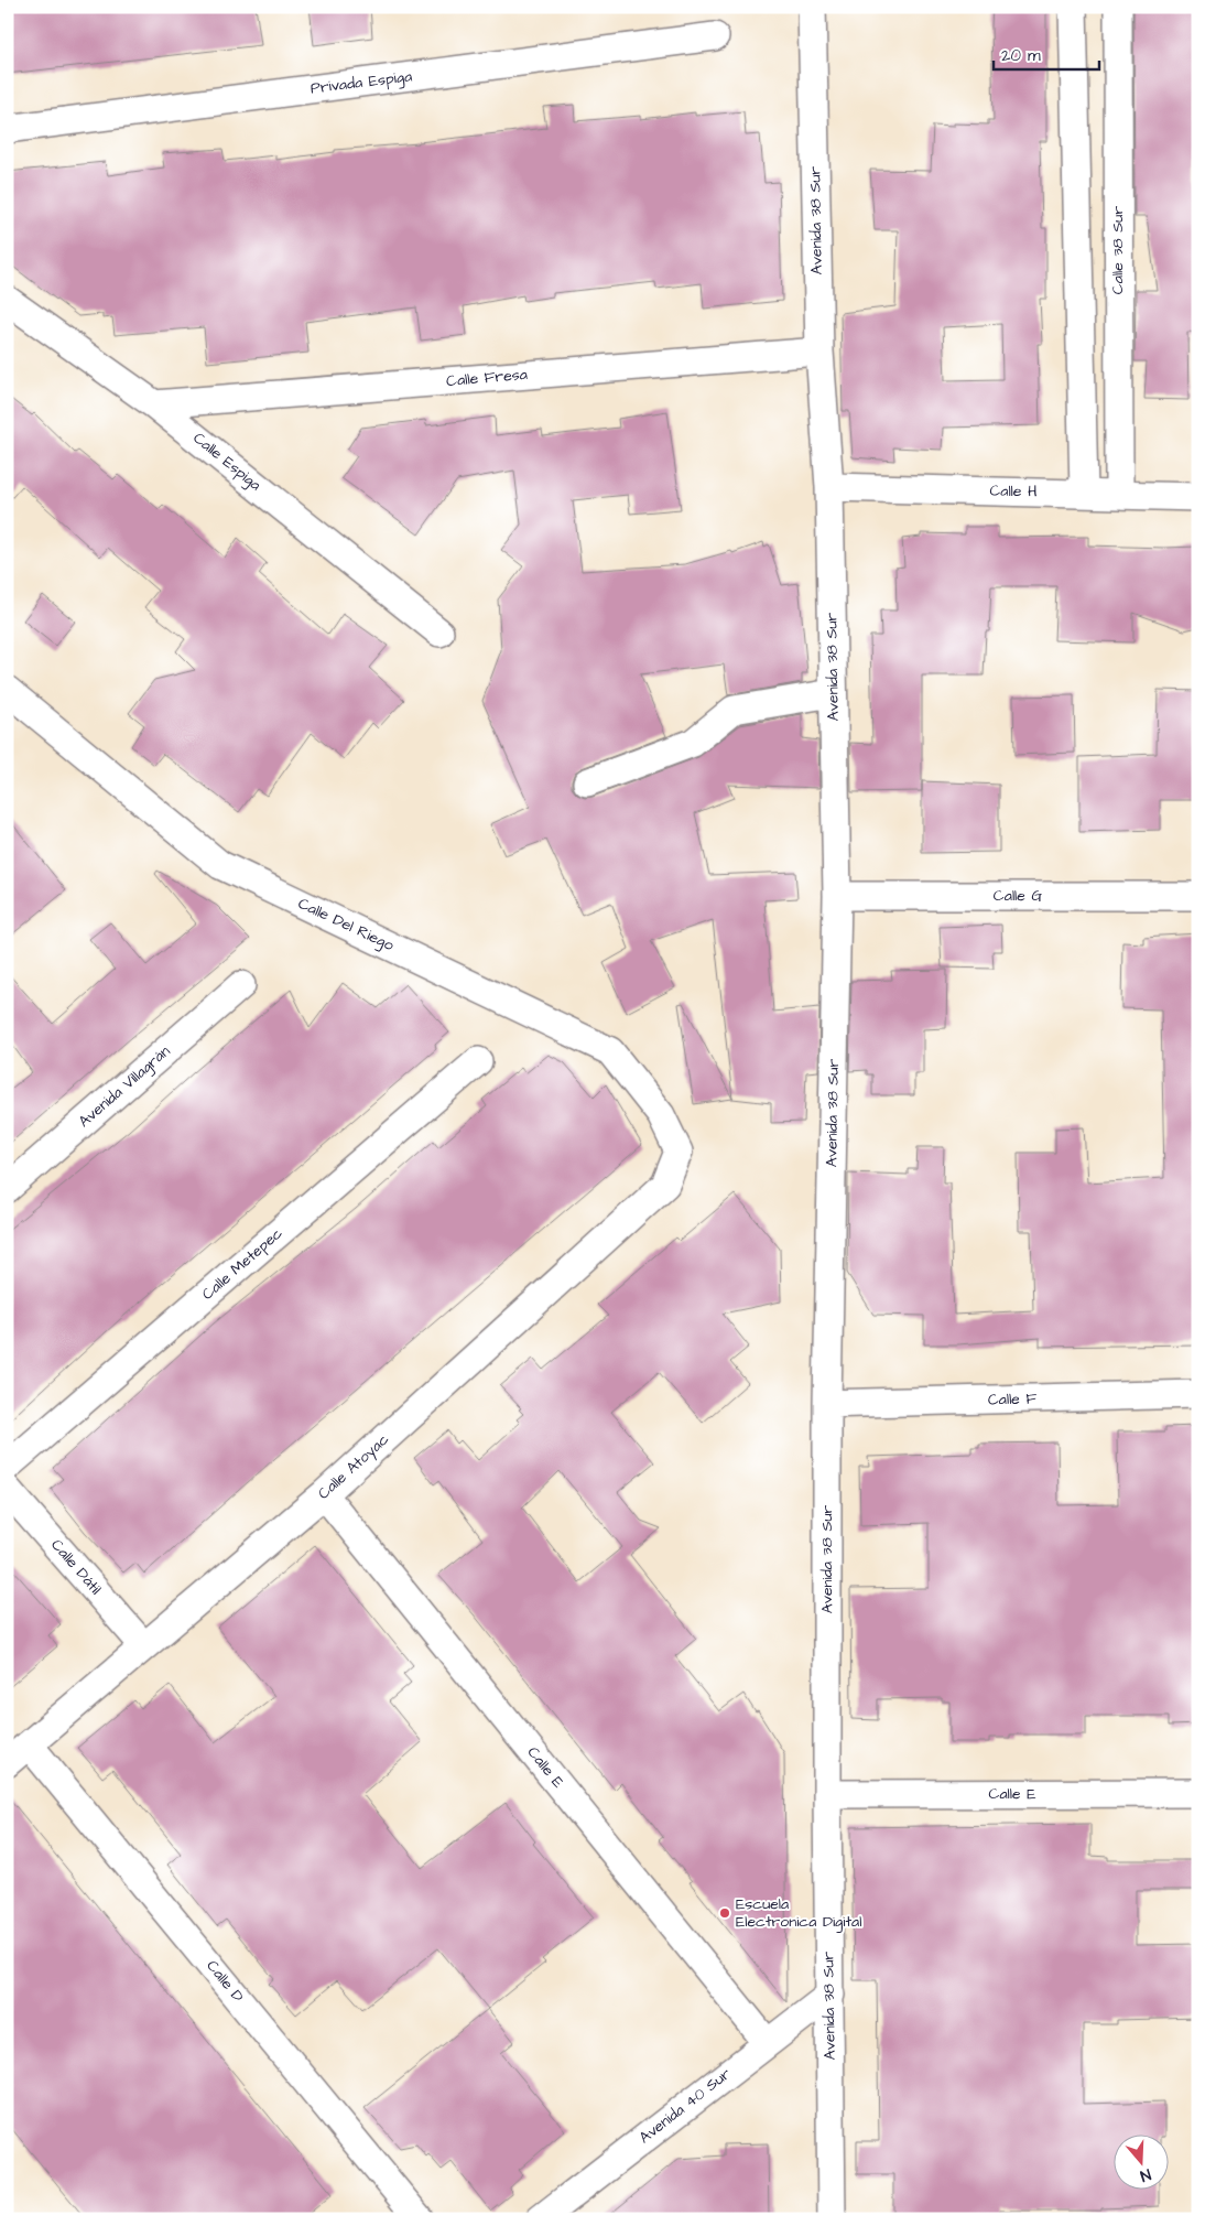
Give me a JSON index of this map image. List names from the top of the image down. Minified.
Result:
{"streets":{"street":["Privada Espiga","Avenida 38 Sur","Calle 38 Sur","Calle Fresa","Calle Espiga","Calle H","Calle G","Calle Del Riego","Avenida Villagrán","Calle Metepec","Calle F","Calle Atoyac","Calle Dátil","Calle E","Calle D","Avenida 40 Sur"]},"crossings":[["Avenida 38 Sur","Calle Fresa"],["Avenida 38 Sur","Calle H"],["Avenida 38 Sur","Calle G"],["Avenida 38 Sur","Calle F"],["Avenida 38 Sur","Calle E"],["Avenida 38 Sur","Avenida 40 Sur"],["Calle 38 Sur","Calle H"],["Calle Fresa","Calle Espiga"],["Calle Del Riego","Calle Atoyac"],["Calle Atoyac","Calle Dátil"],["Calle Atoyac","Calle E"],["Calle Atoyac","Calle D"],["Calle E","Avenida 40 Sur"]],"places":["Escuela Electronica Digital"],"scale_bar":"20 m","north":"bottom"}
